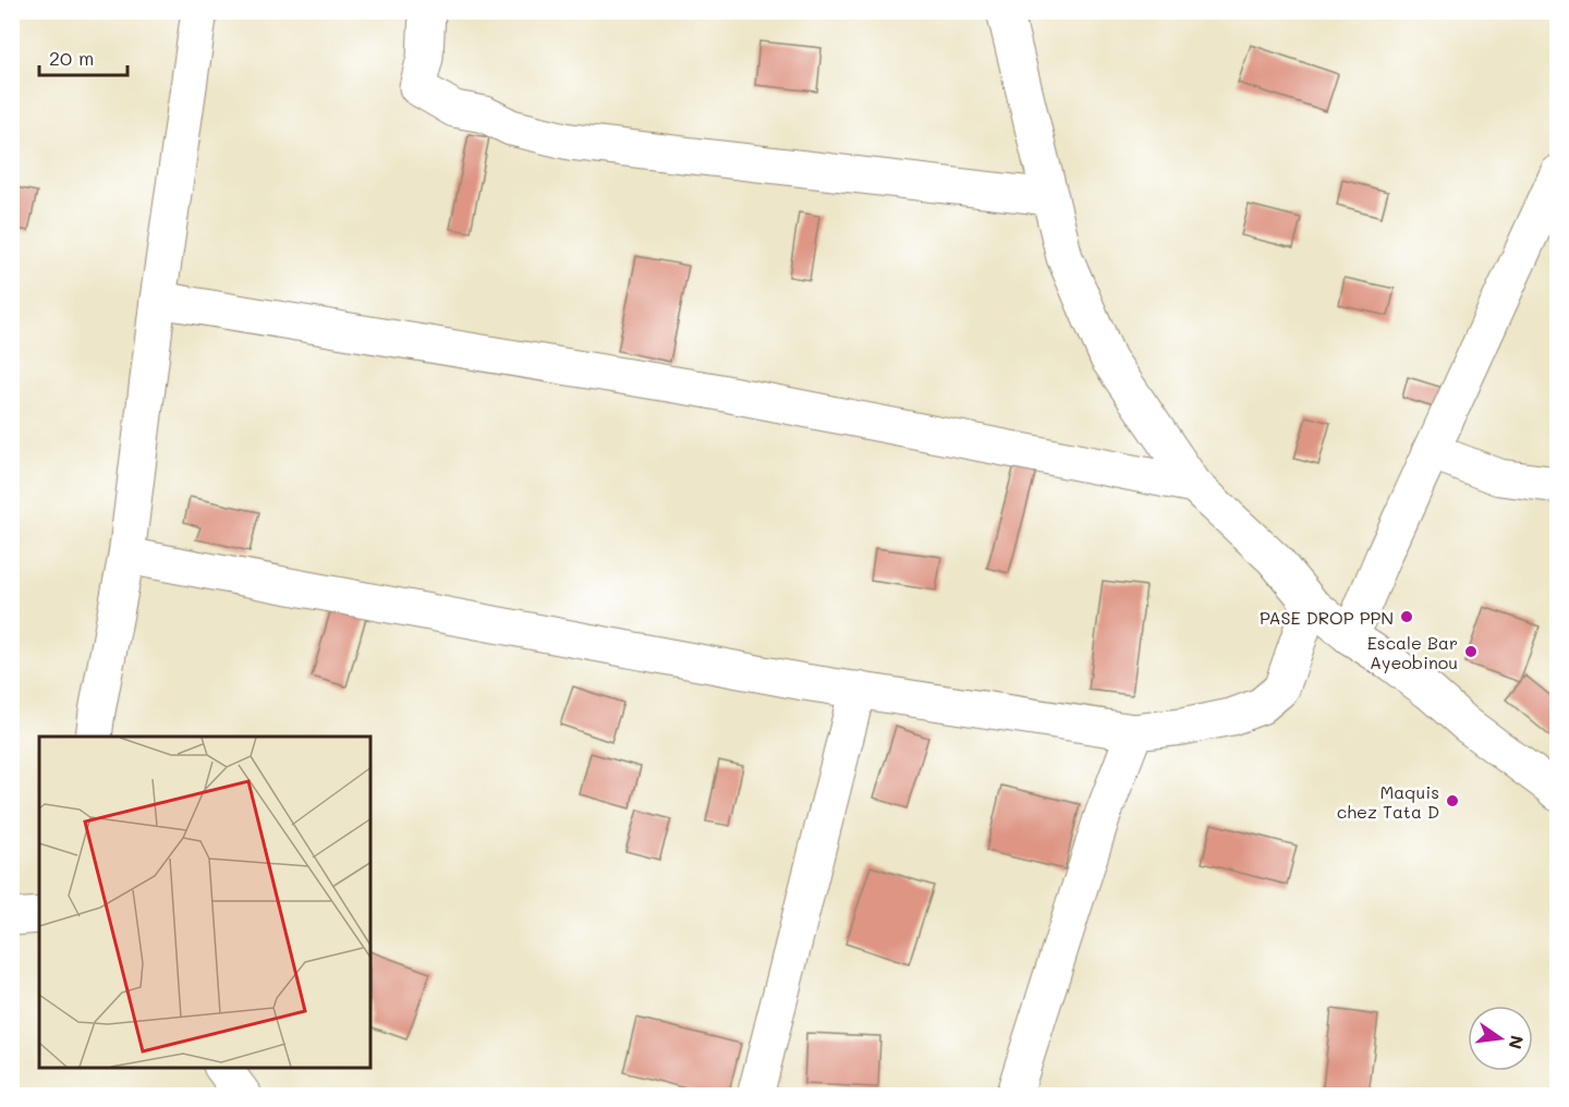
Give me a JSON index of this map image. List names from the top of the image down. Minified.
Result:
{"places":["PASE DROP PPN","Escale Bar Ayeobinou","Maquis chez Tata D"],"scale_bar":"20 m","north":"right"}
